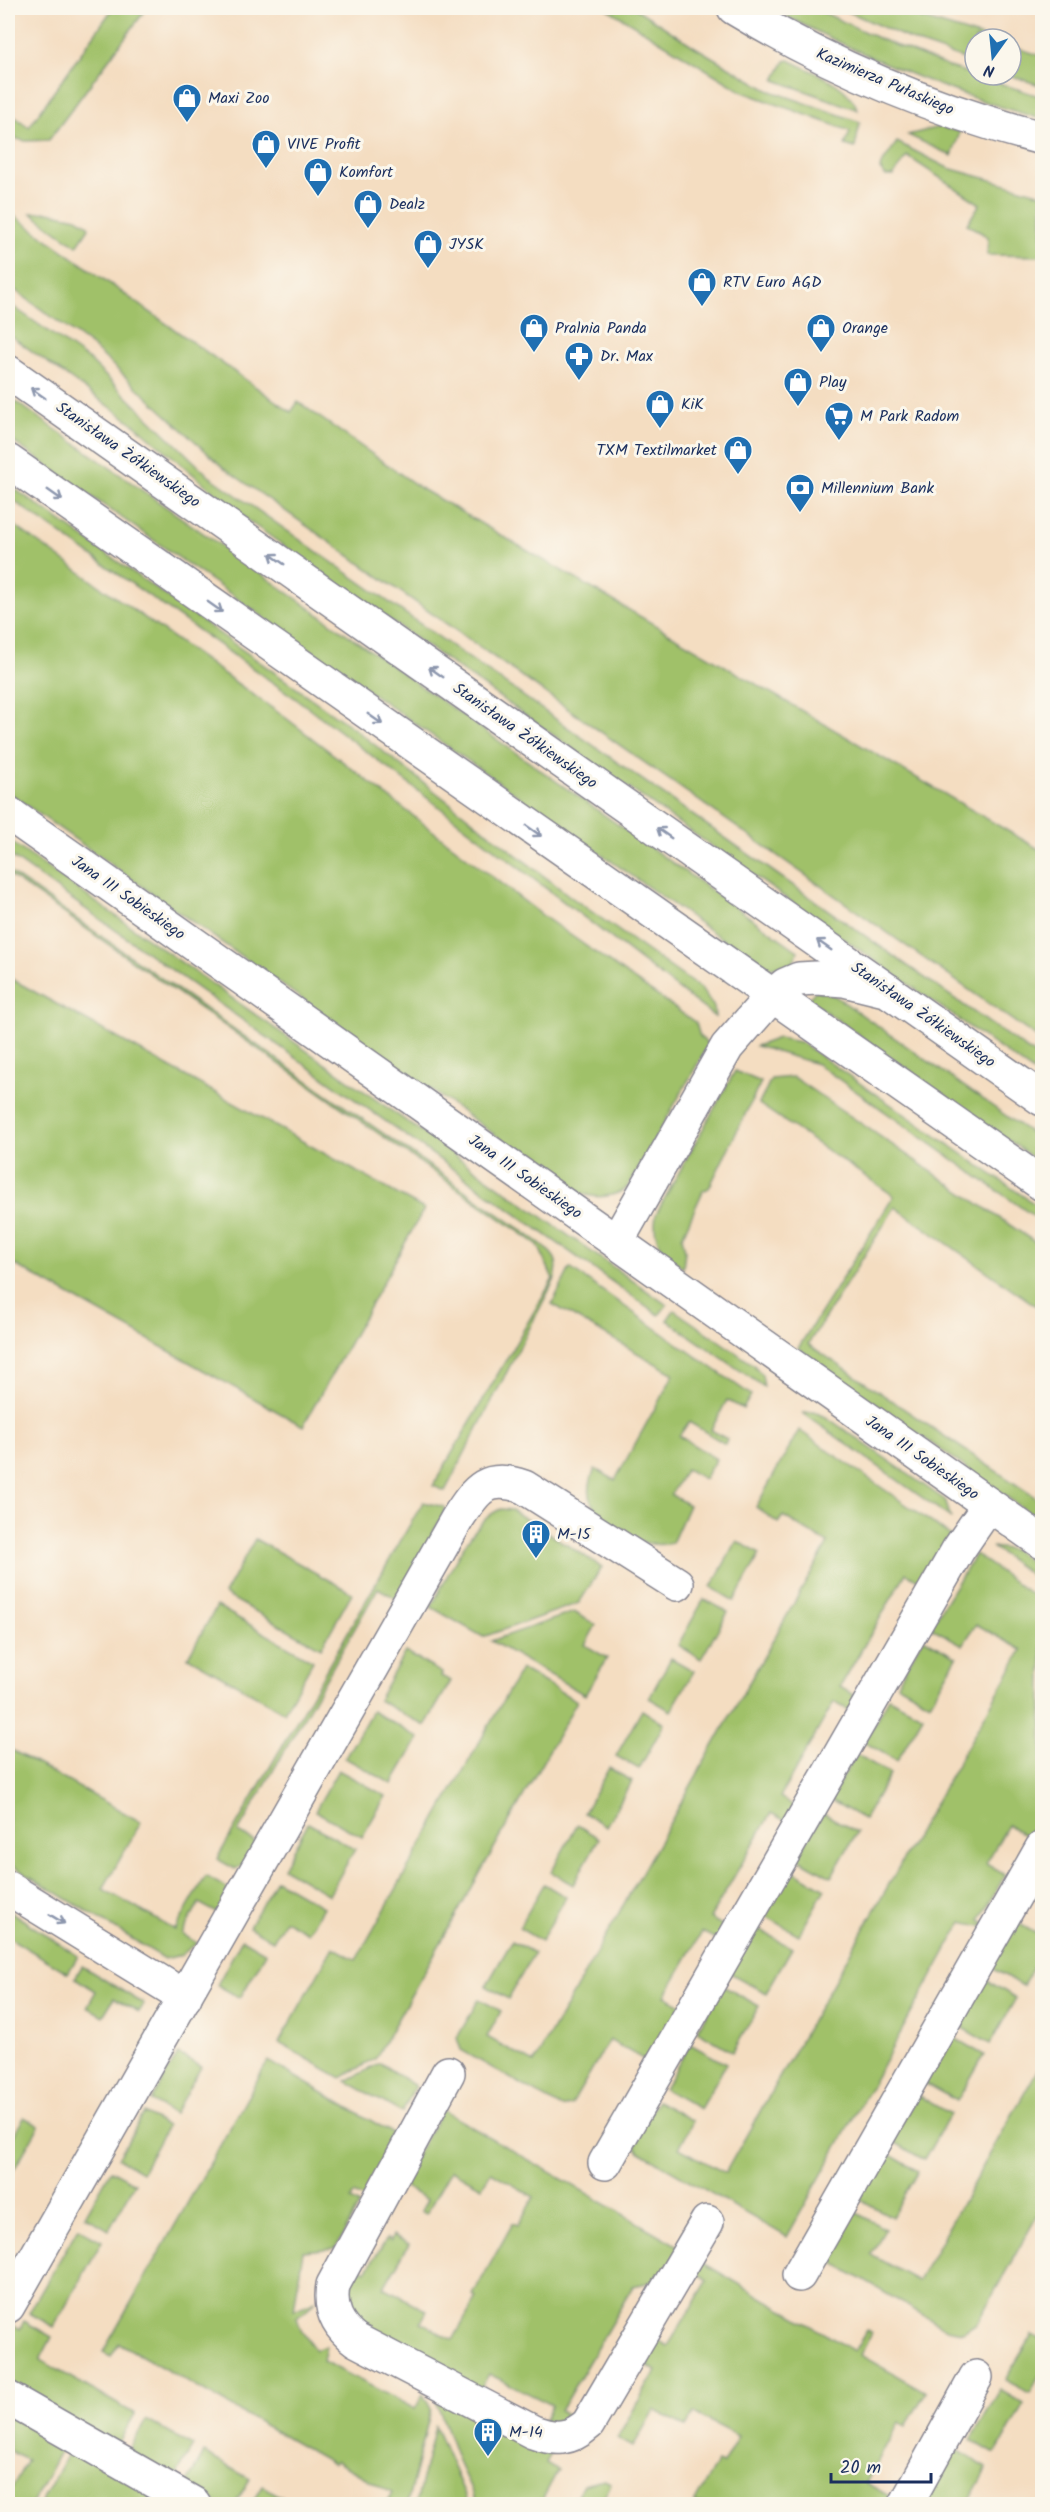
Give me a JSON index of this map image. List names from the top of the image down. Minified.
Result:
{"streets":{"street":["Kazimierza Pułaskiego","Stanisława Żółkiewskiego","Jana III Sobieskiego"]},"places":{"shop":["Maxi Zoo","VIVE Profit","Komfort","Dealz","JYSK","RTV Euro AGD","Pralnia Panda","Orange","Play","KiK","TXM Textilmarket"],"pharmacy":["Dr. Max"],"supermarket":["M Park Radom"],"bank":["Millennium Bank"],"building":["M-15","M-14"]},"scale_bar":"20 m","north":"bottom"}
